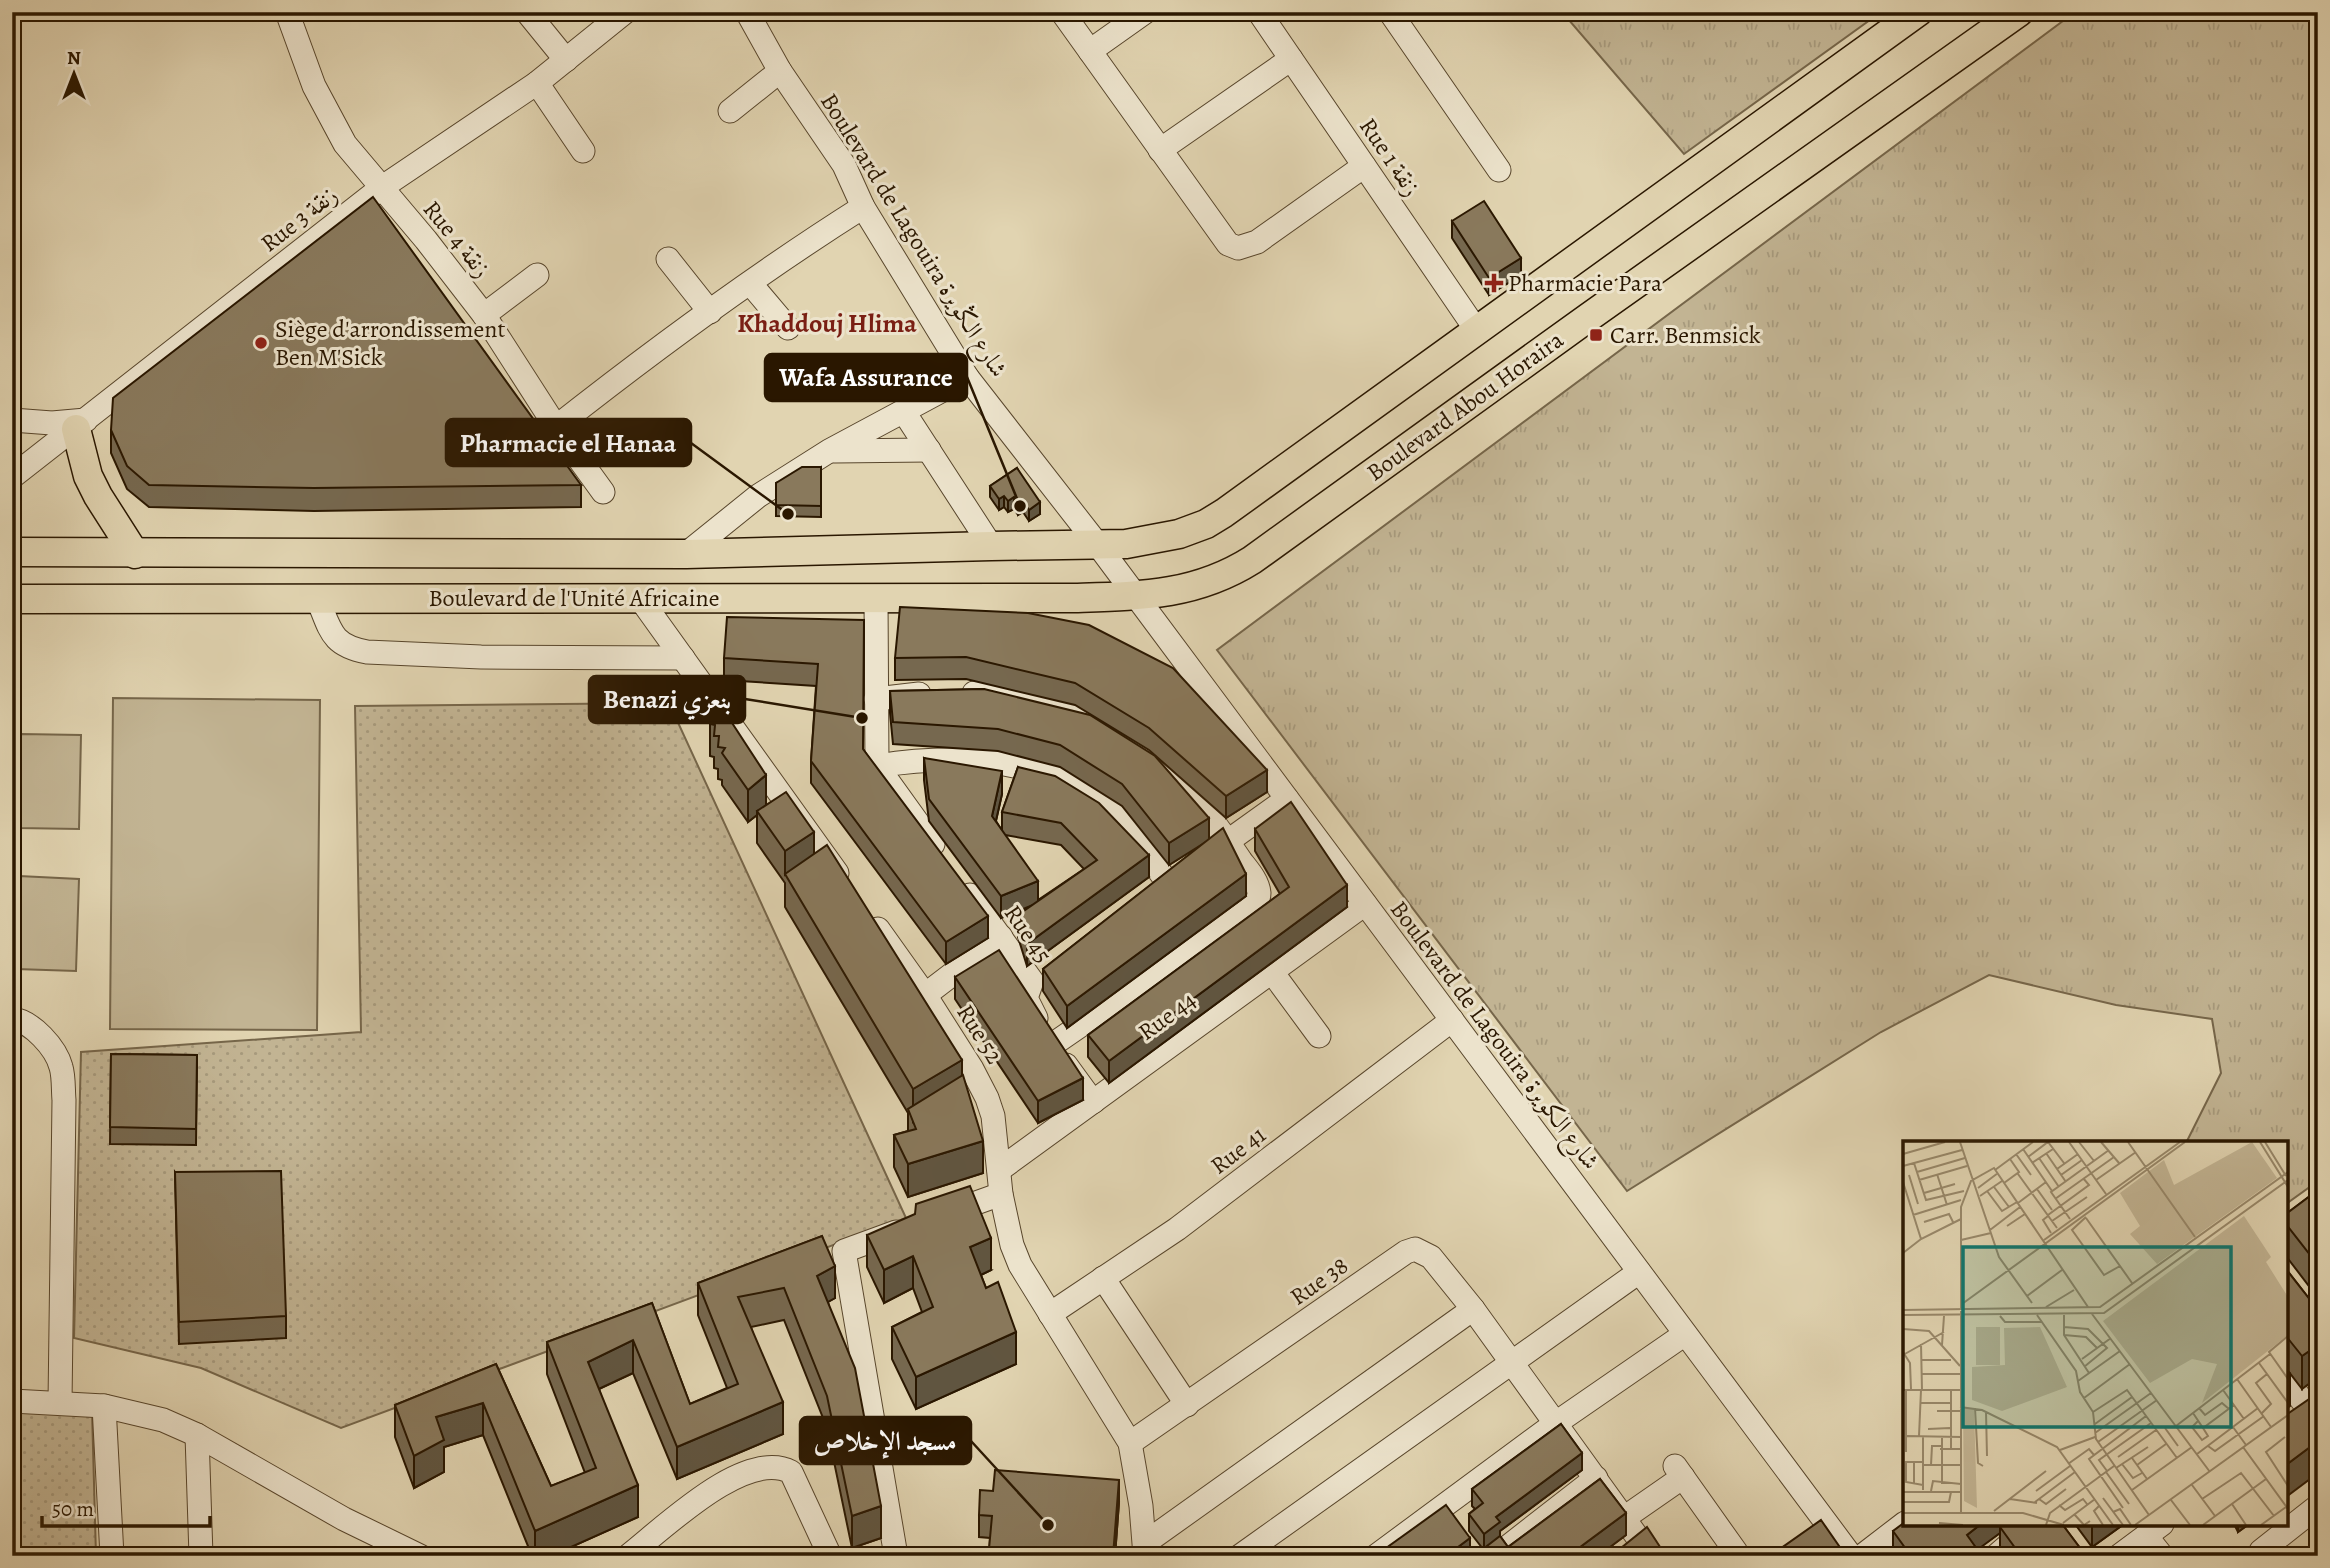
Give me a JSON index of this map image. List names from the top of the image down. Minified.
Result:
{"streets":{"main road":["Boulevard Abou Horaira","Boulevard de l'Unité Africaine"],"street":["Rue 1 زنقة","Rue 3 زنقة","Boulevard de Lagouira شارع الڭويرة","Rue 4 زنقة","Rue 45","Rue 44","Rue 52","Boulevard de Lagouira شارع الكويرة","Rue 41","Rue 38"]},"crossings":[["Rue 3 زنقة","Rue 4 زنقة"],["Boulevard de Lagouira شارع الڭويرة","Boulevard de l'Unité Africaine"],["Boulevard de Lagouira شارع الڭويرة","Boulevard de Lagouira شارع الكويرة"],["Boulevard Abou Horaira","Boulevard de l'Unité Africaine"],["Boulevard Abou Horaira","Boulevard de Lagouira شارع الكويرة"],["Boulevard de l'Unité Africaine","Boulevard de Lagouira شارع الكويرة"],["Rue 45","Rue 44"],["Rue 44","Rue 52"],["Rue 44","Boulevard de Lagouira شارع الكويرة"],["Rue 52","Rue 41"],["Rue 52","Rue 38"],["Boulevard de Lagouira شارع الكويرة","Rue 41"]],"districts":["Khaddouj Hlima"],"places":{"health":["Pharmacie Para"],"transit":["Carr. Benmsick"],"other":["Siège d'arrondissement Ben M'Sick","Wafa Assurance","Pharmacie el Hanaa","Benazi بنعزي","مسجد الإخلاص"]},"scale_bar":"50 m","north":"top"}
